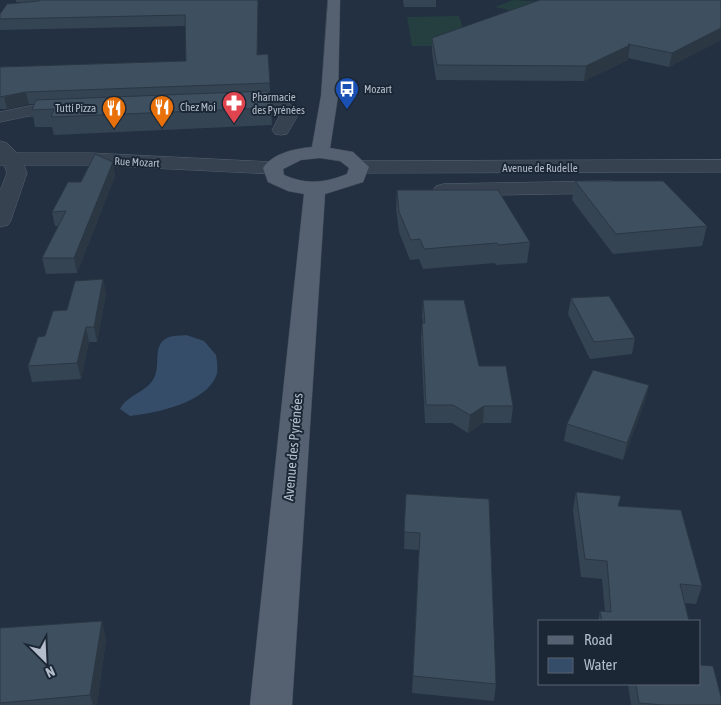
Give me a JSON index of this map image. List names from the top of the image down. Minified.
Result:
{"streets":{"main road":["Avenue des Pyrénées"],"street":["Rue Mozart","Avenue de Rudelle"]},"places":{"bus stop":["Mozart"],"pharmacy":["Pharmacie des Pyrénées"],"restaurant":["Chez Moi","Tutti Pizza"]},"legend":["Road","Water"],"north":"bottom right"}
